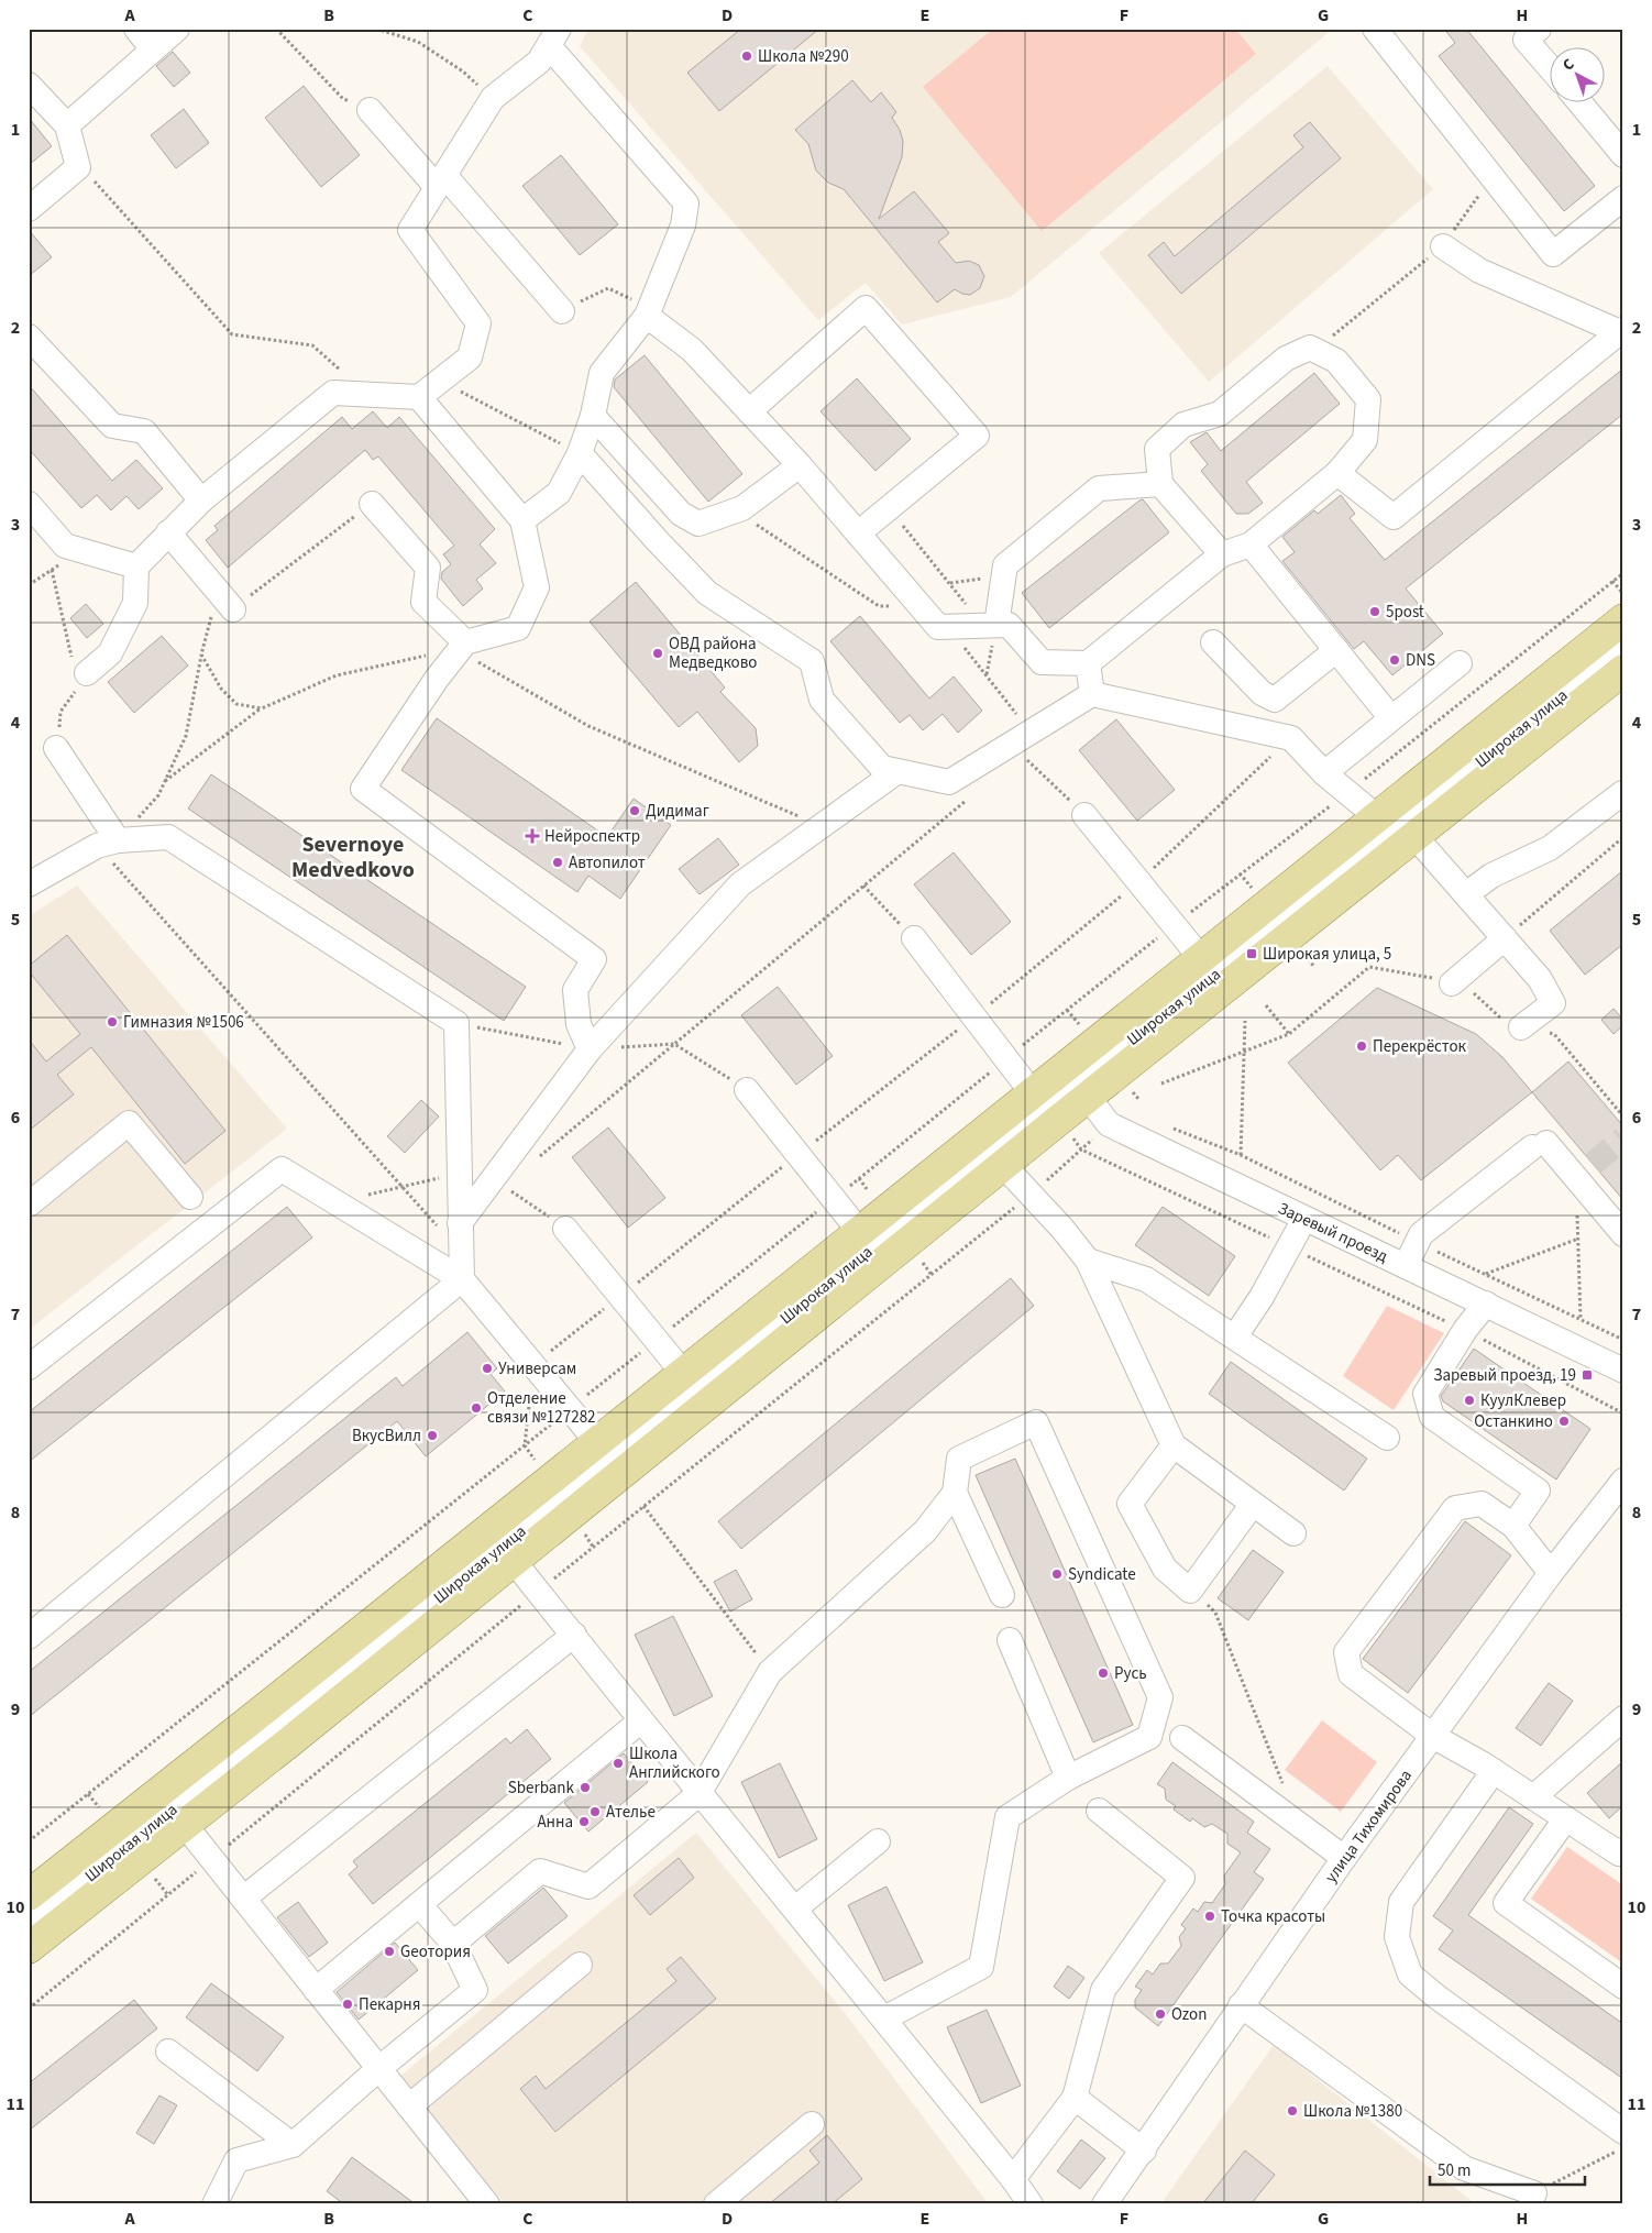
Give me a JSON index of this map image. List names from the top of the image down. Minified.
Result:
{"streets":{"main road":["Широкая улица"],"street":["Заревый проезд","улица Тихомирова"]},"crossings":[["Широкая улица","Заревый проезд"]],"districts":["Severnoye Medvedkovo"],"places":{"other":["Школа №290","5post","ОВД района Медведково","DNS","Дидимаг","Автопилот","Гимназия №1506","Перекрёсток","Универсам","КуулКлевер","Отделение связи №127282","Останкино","ВкусВилл","Syndicate","Русь","Школа Английского","Sberbank","Ателье","Анна","Точка красоты","Gеотория","Пекарня","Ozon","Школа №1380"],"health":["Нейроcпектр"],"transit":["Широкая улица, 5","Заревый проезд, 19"]},"scale_bar":"50 m","north":"top left","grid":{"columns":["A","B","C","D","E","F","G","H"],"rows":["1","2","3","4","5","6","7","8","9","10","11"]}}
